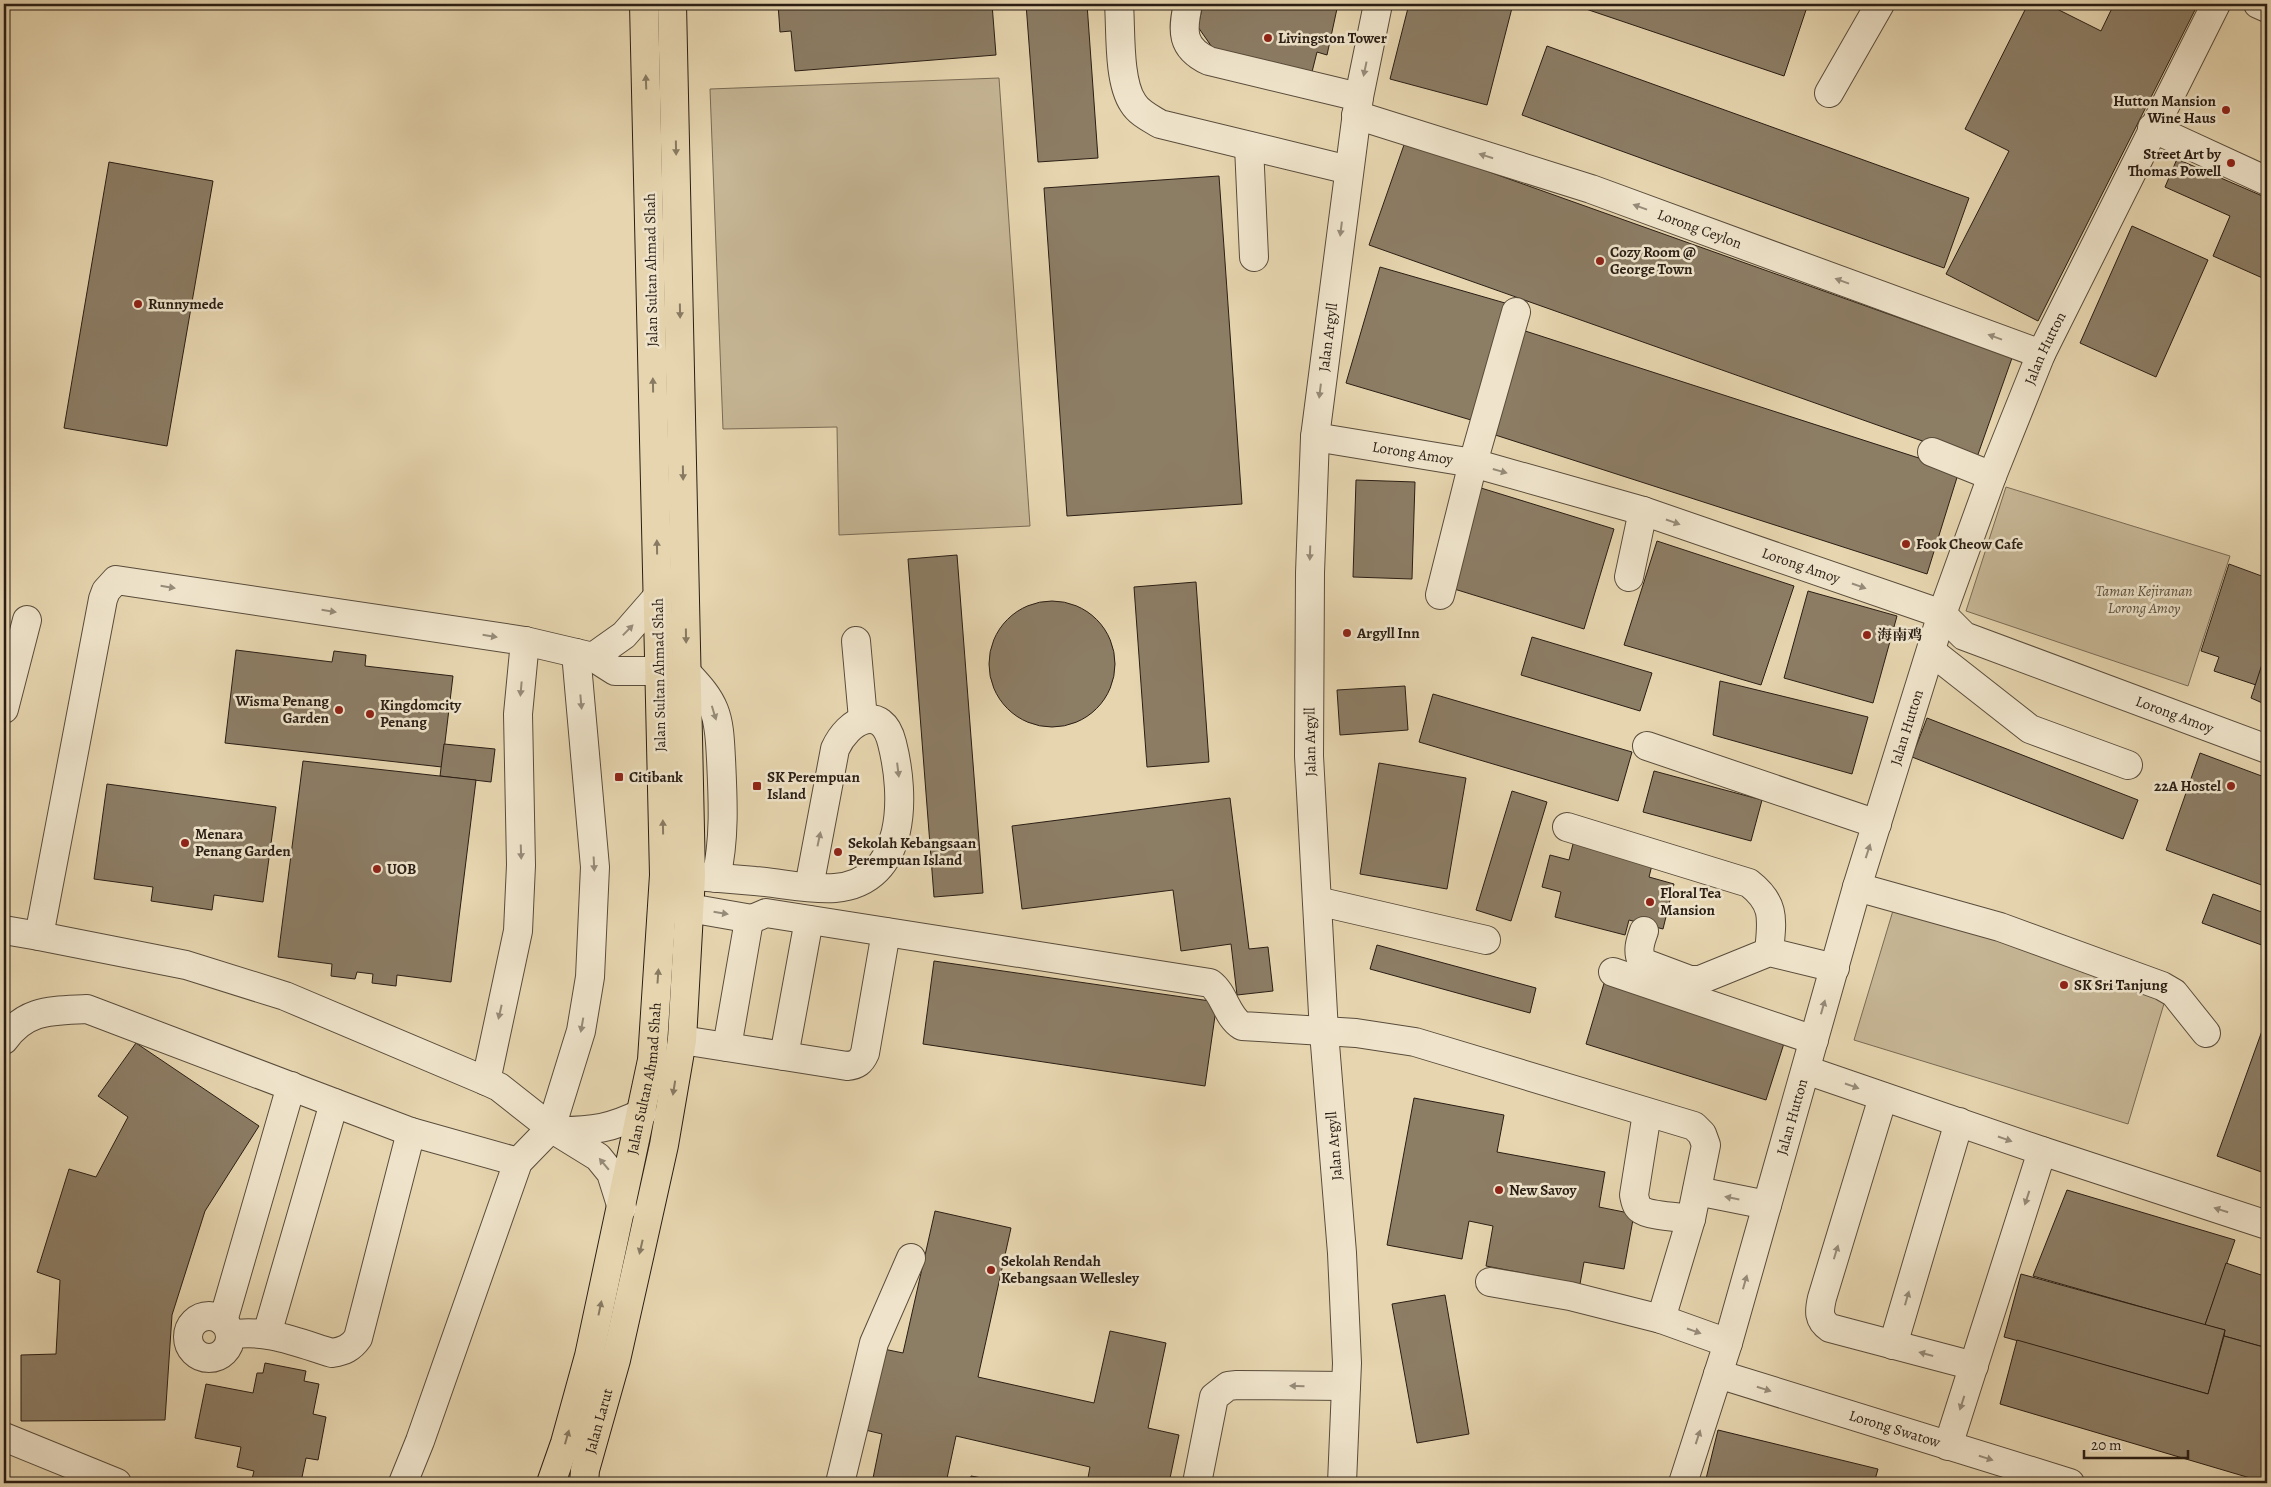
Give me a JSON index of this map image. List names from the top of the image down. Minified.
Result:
{"streets":{"main road":["Jalan Sultan Ahmad Shah","Jalan Larut"],"street":["Lorong Ceylon","Jalan Argyll","Jalan Hutton","Lorong Amoy","Lorong Swatow"]},"crossings":[["Lorong Ceylon","Jalan Argyll"],["Lorong Ceylon","Jalan Hutton"],["Jalan Sultan Ahmad Shah","Jalan Larut"],["Jalan Argyll","Lorong Amoy"],["Jalan Hutton","Lorong Amoy"],["Jalan Hutton","Lorong Swatow"]],"one_way":["Lorong Ceylon","Lorong Swatow"],"parks":["Taman Kejiranan Lorong Amoy"],"places":{"other":["Livingston Tower","Hutton Mansion Wine Haus","Street Art by Thomas Powell","Cozy Room @ George Town","Runnymede","Fook Cheow Cafe","Argyll Inn","海南鸡","Wisma Penang Garden","Kingdomcity Penang","22A Hostel","Menara Penang Garden","Sekolah Kebangsaan Perempuan Island","UOB","Floral Tea Mansion","SK Sri Tanjung","New Savoy","Sekolah Rendah Kebangsaan Wellesley"],"transit":["Citibank","SK Perempuan Island"]},"scale_bar":"20 m"}
